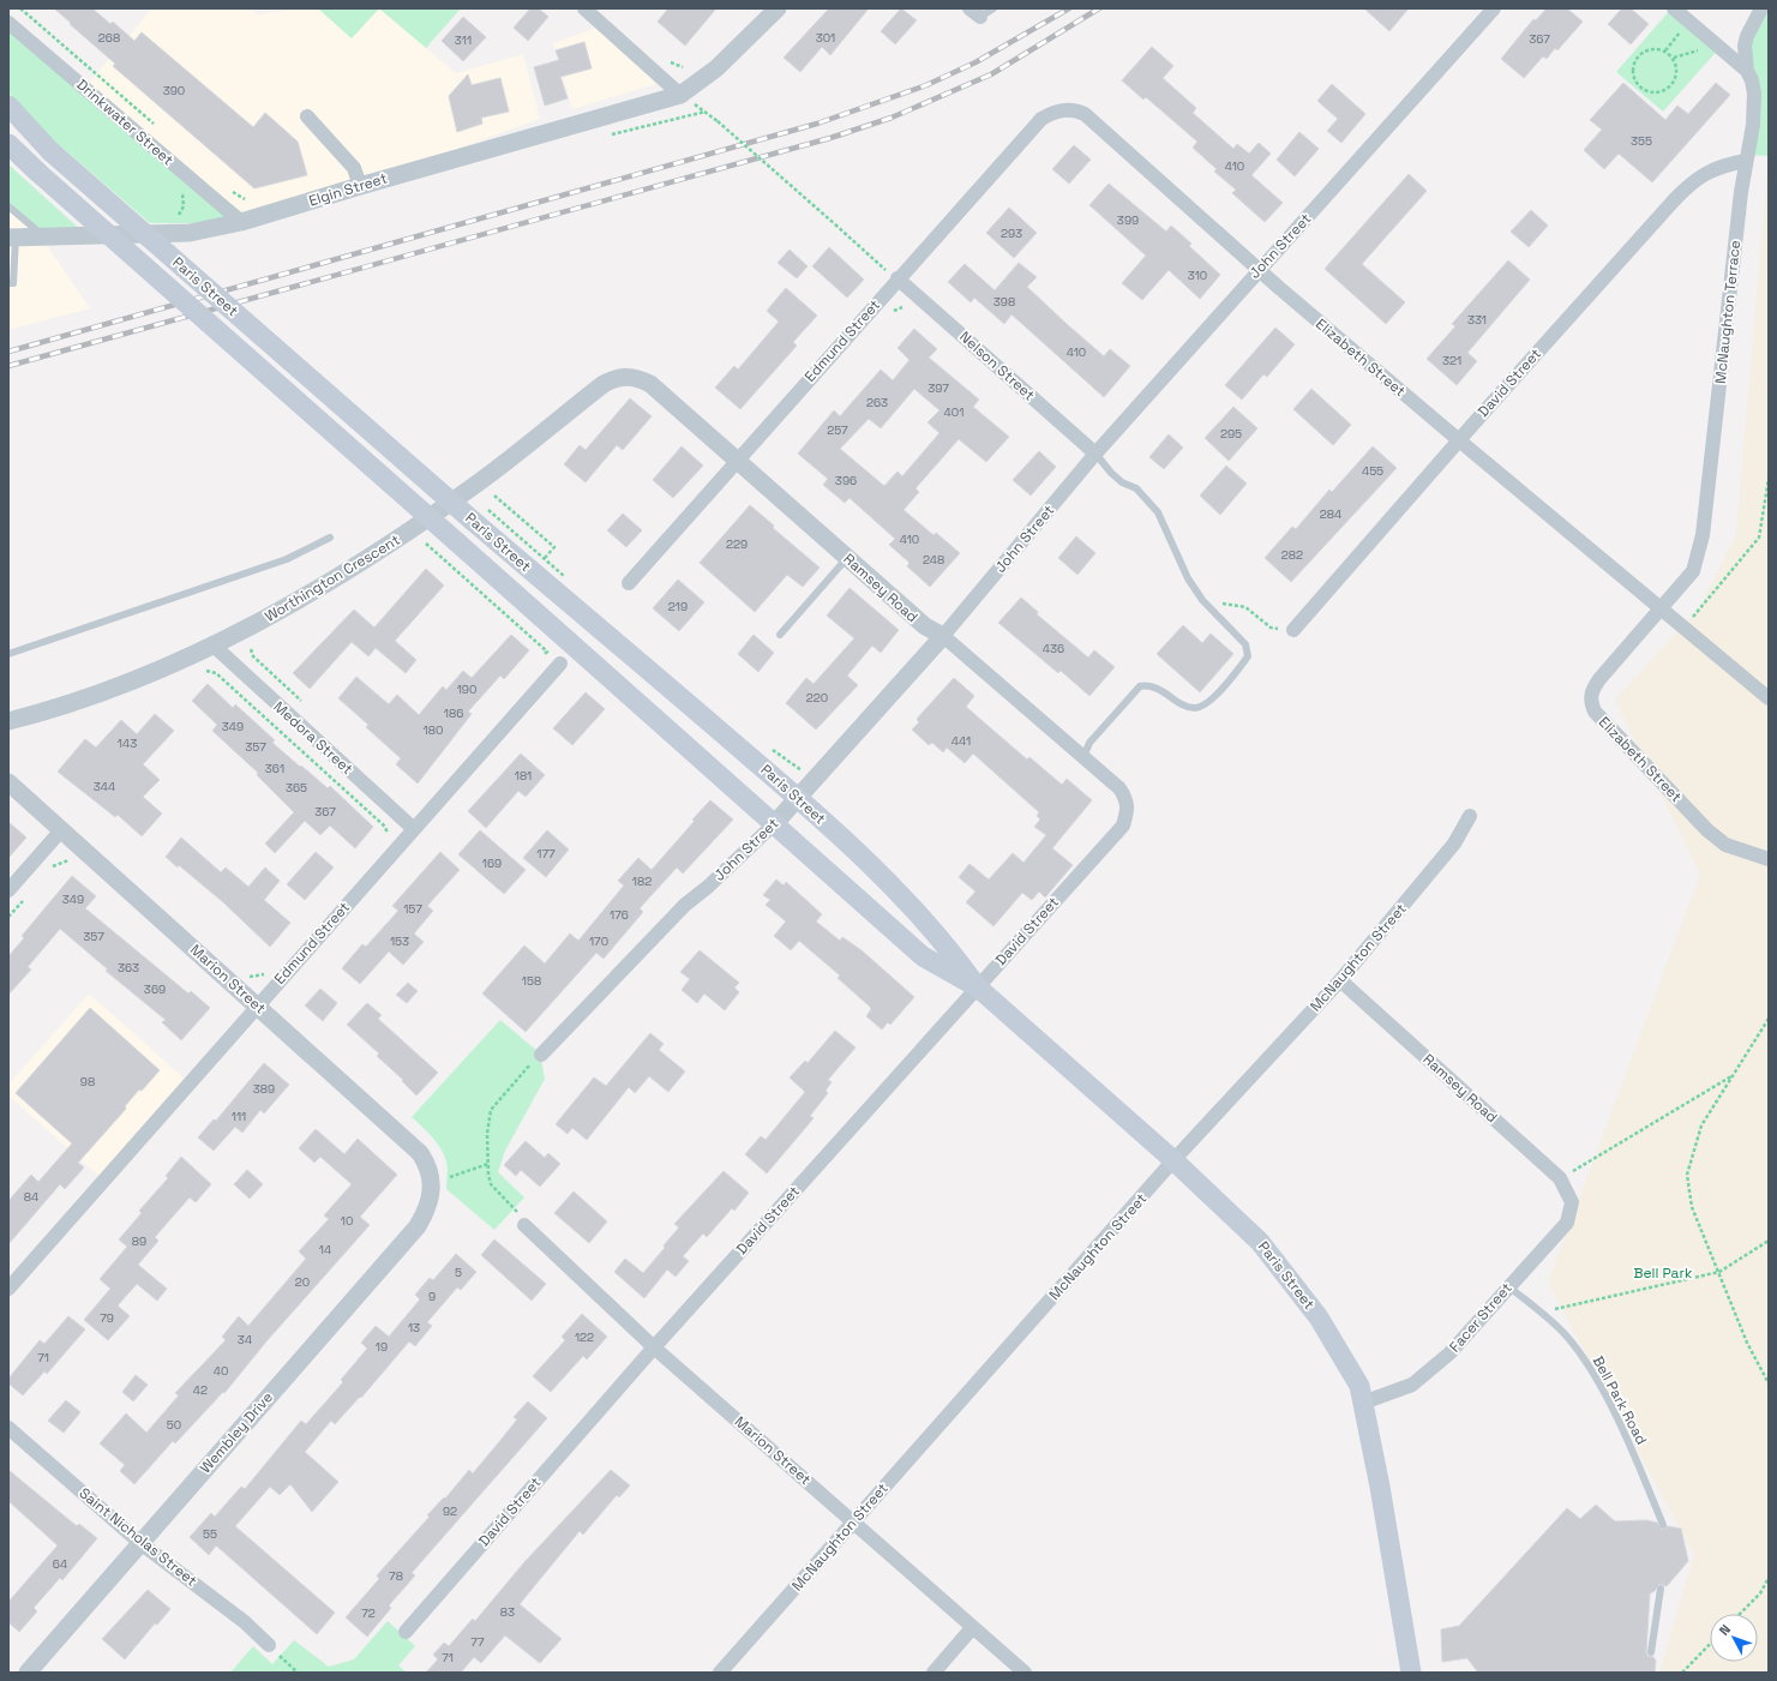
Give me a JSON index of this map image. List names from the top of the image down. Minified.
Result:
{"streets":{"main road":["Paris Street"],"street":["Drinkwater Street","Elgin Street","John Street","McNaughton Terrace","Edmund Street","Elizabeth Street","Nelson Street","David Street","Worthington Crescent","Ramsey Road","Medora Street","McNaughton Street","Marion Street","Facer Street","Wembley Drive","Saint Nicholas Street"],"lane":["Bell Park Road"]},"crossings":[["Drinkwater Street","Elgin Street"],["John Street","Paris Street"],["John Street","Elizabeth Street"],["John Street","Nelson Street"],["John Street","Ramsey Road"],["Paris Street","David Street"],["Paris Street","McNaughton Street"],["Paris Street","Facer Street"],["McNaughton Terrace","Elizabeth Street"],["McNaughton Terrace","David Street"],["Edmund Street","Elizabeth Street"],["Edmund Street","Nelson Street"],["Edmund Street","Ramsey Road"],["Edmund Street","Medora Street"],["Edmund Street","Marion Street"],["Elizabeth Street","David Street"],["David Street","Ramsey Road"],["David Street","Marion Street"],["Worthington Crescent","Ramsey Road"],["Worthington Crescent","Medora Street"],["Ramsey Road","McNaughton Street"],["Ramsey Road","Facer Street"],["McNaughton Street","Marion Street"],["Marion Street","Wembley Drive"],["Facer Street","Bell Park Road"],["Wembley Drive","Saint Nicholas Street"]],"parks":["Bell Park"],"house_numbers":["268","301","367","311","390","355","410","399","293","310","398","331","410","321","397","263","401","257","295","455","396","284","410","229","282","248","219","436","190","220","186","349","180","441","143","357","361","181","344","365","367","177","169","182","349","157","176","357","153","170","363","158","369","98","389","111","84","10","89","14","5","20","9","79","13","122","34","19","71","40","42","50","92","55","64","78","83","72","77","71"],"north":"top left"}
